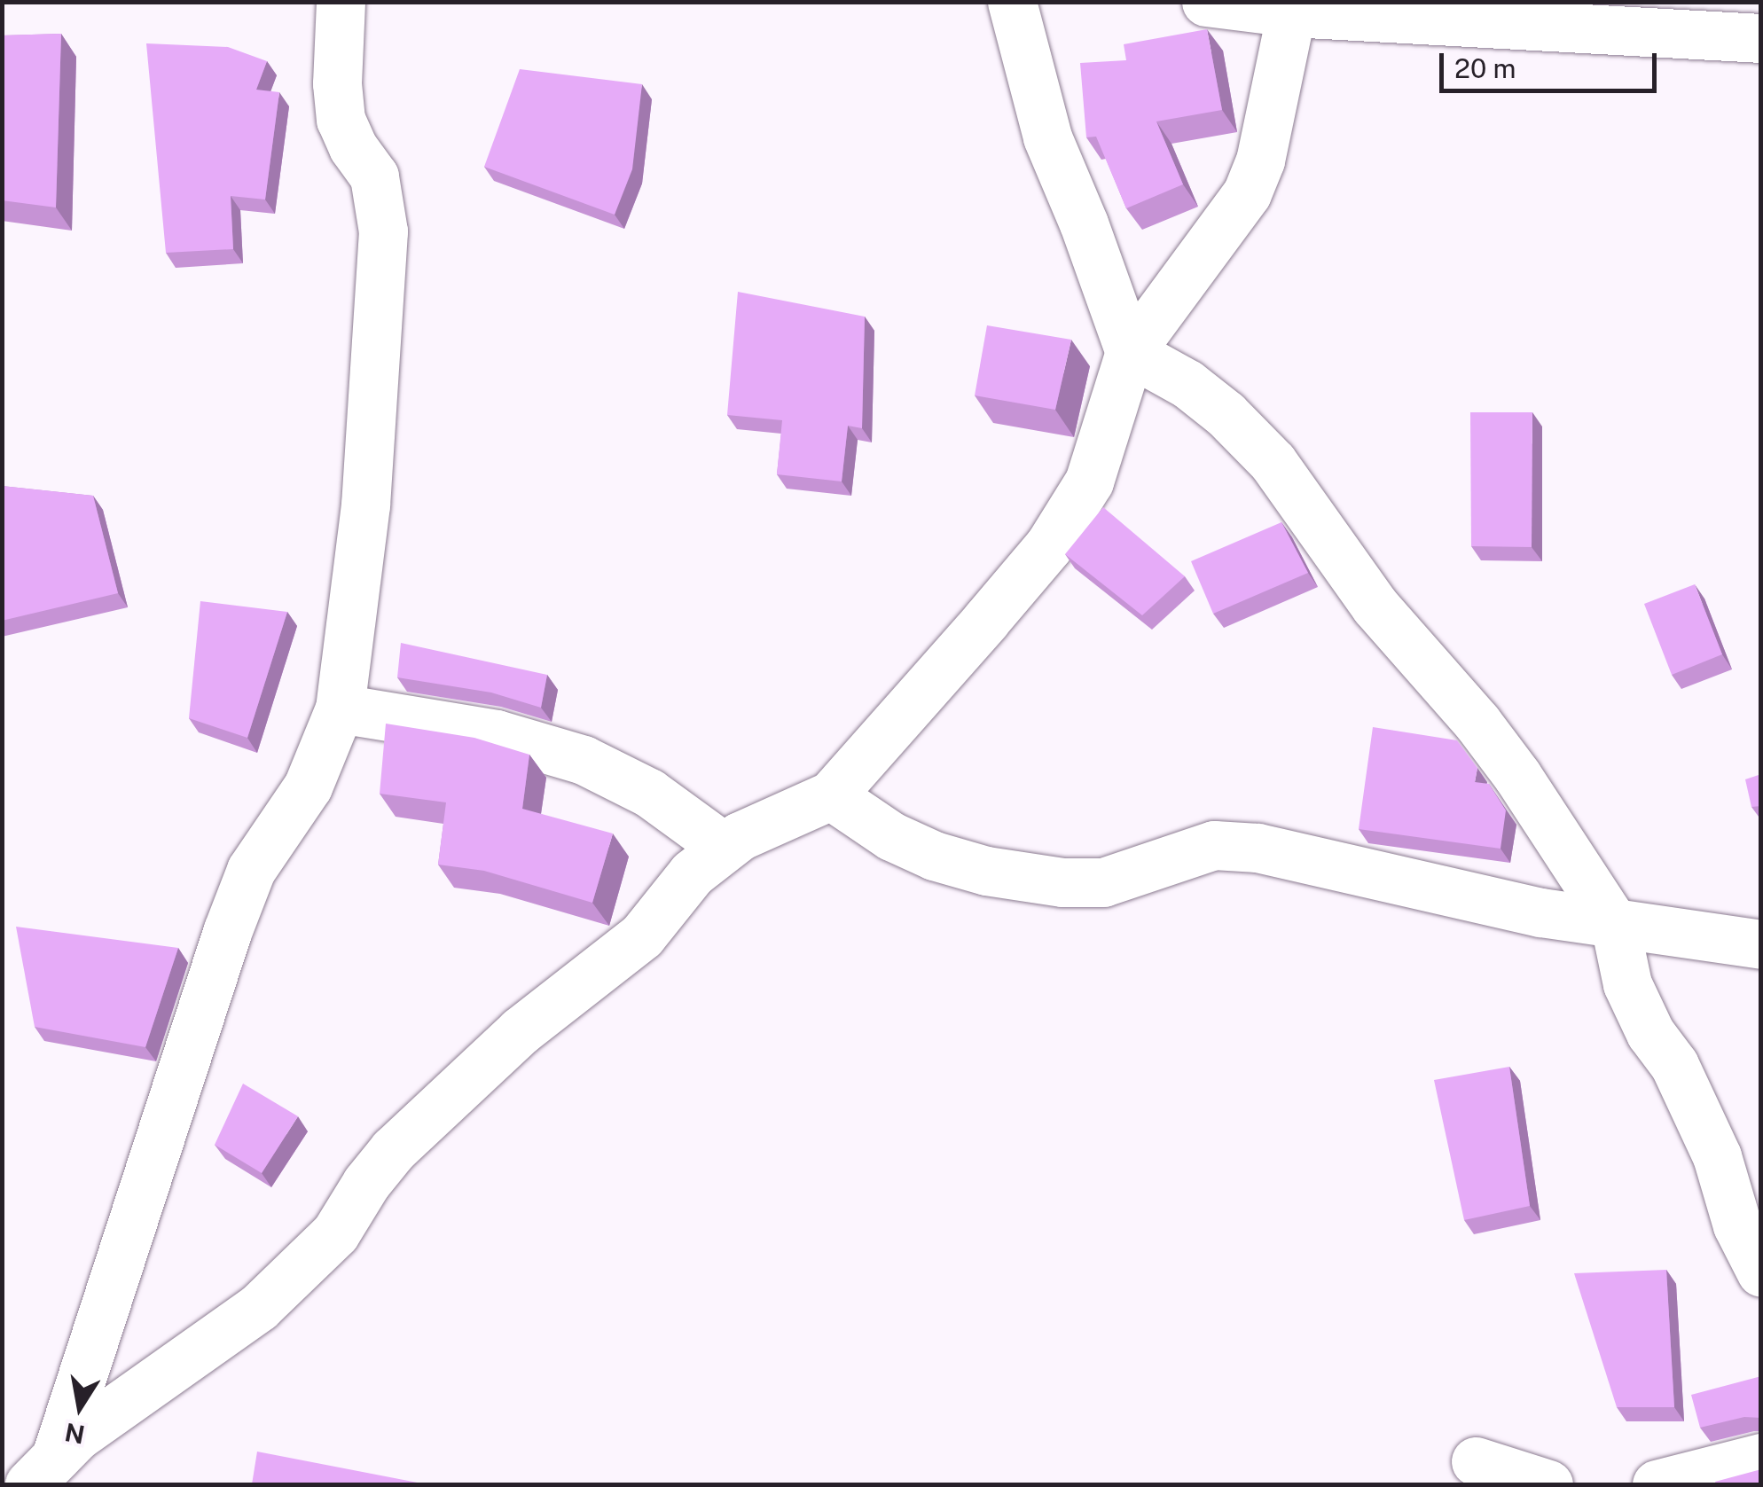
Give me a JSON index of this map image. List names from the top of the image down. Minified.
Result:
{"scale_bar":"20 m","north":"bottom"}
